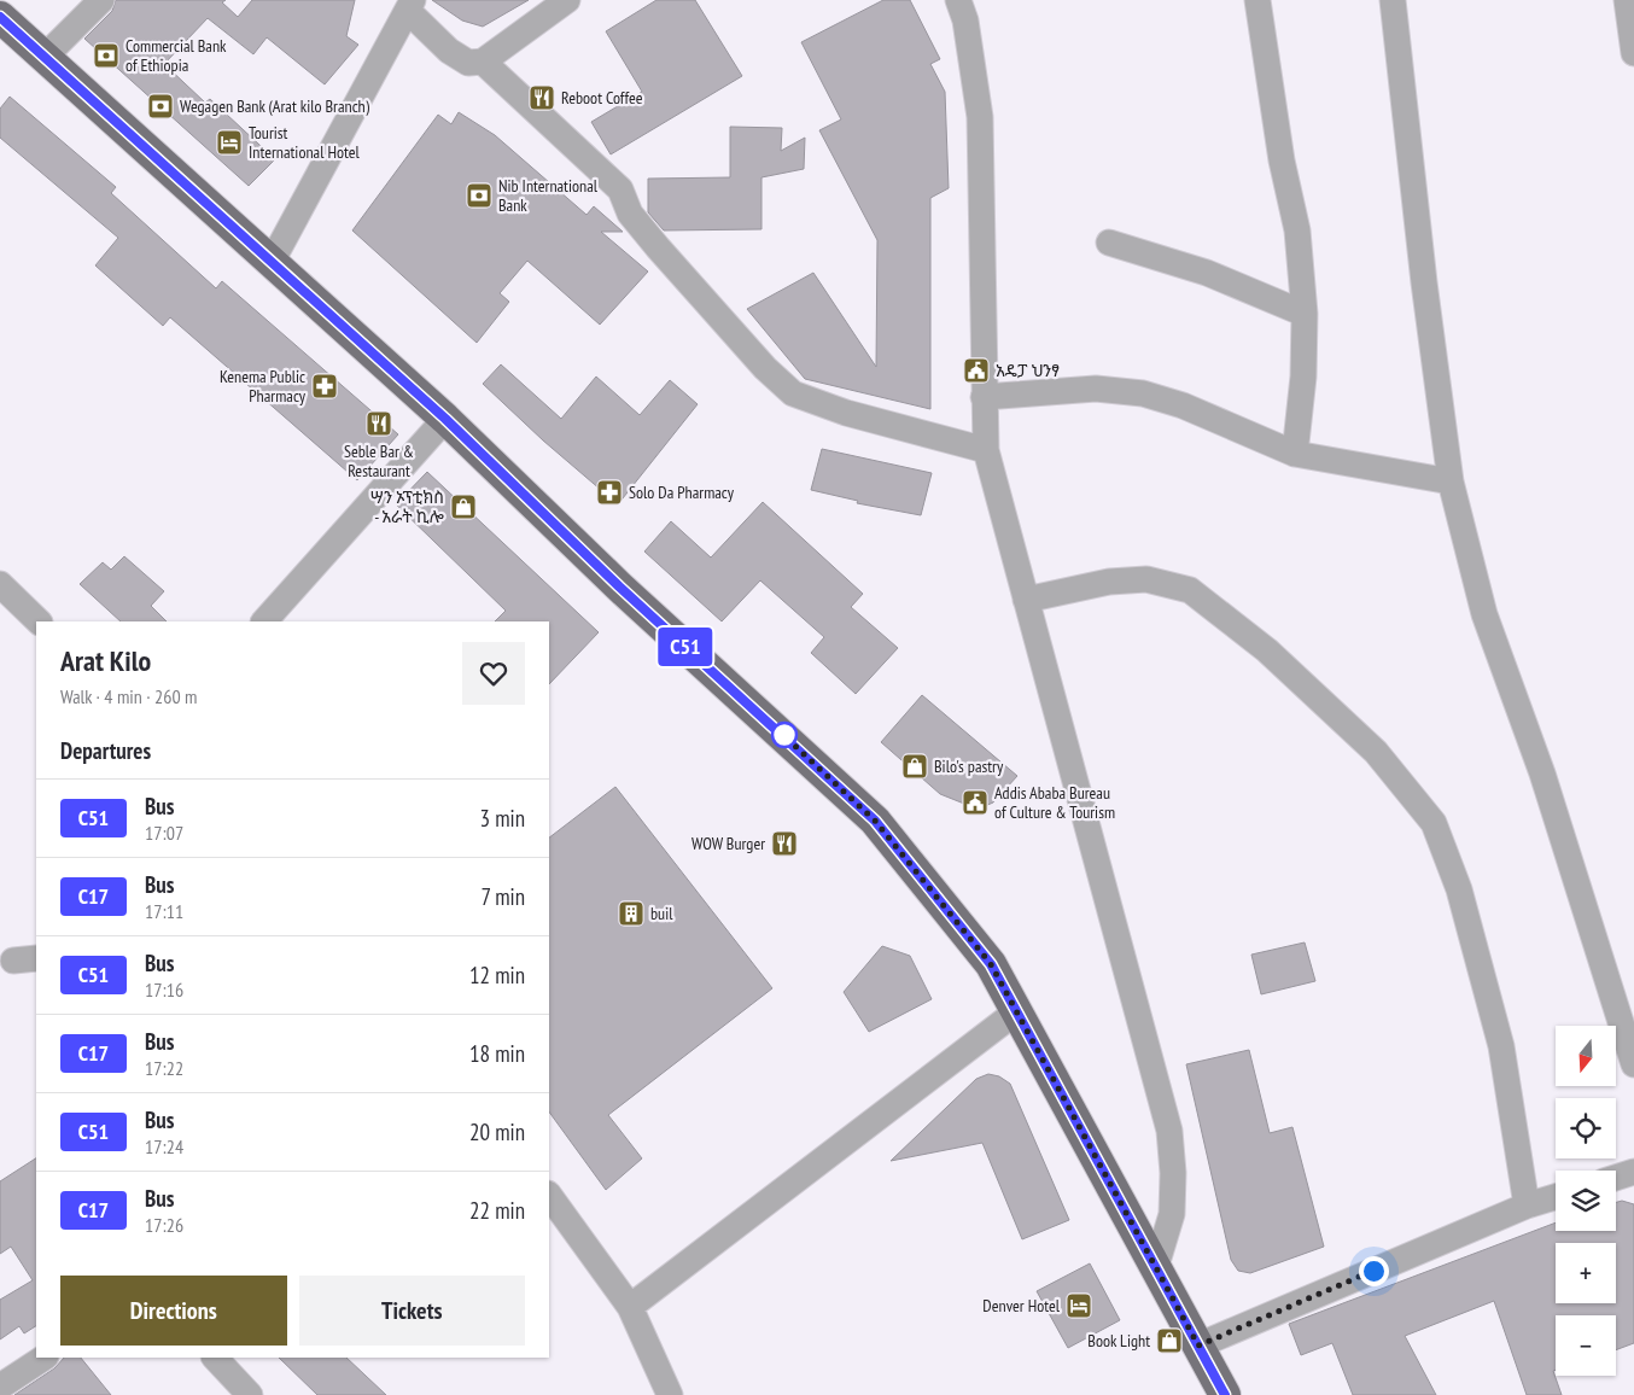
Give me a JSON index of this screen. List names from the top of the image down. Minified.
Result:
{"places":{"bank":["Commercial Bank of Ethiopia","Wegagen Bank (Arat kilo Branch)","Nib International Bank"],"restaurant":["Reboot Coffee","Seble Bar & Restaurant","WOW Burger"],"hotel":["Tourist International Hotel","Denver Hotel"],"public building":["አዴፓ ህንፃ","Addis Ababa Bureau of Culture & Tourism"],"pharmacy":["Kenema Public Pharmacy","Solo Da Pharmacy"],"shop":["ሣን ኦፕቲክስ - አራት ኪሎ","Bilo's pastry","Book Light"],"building":["buil"]},"lines":["bus line C51"],"north":"bottom","page":{"on_map":"C51","heading":[["Arat Kilo","Walk · 4 min · 260 m"],"Departures"],"list":[{"mark":"C51","name":"Bus","note":"17:07","value":"3 min"},{"mark":"C17","name":"Bus","note":"17:11","value":"7 min"},{"mark":"C51","name":"Bus","note":"17:16","value":"12 min"},{"mark":"C17","name":"Bus","note":"17:22","value":"18 min"},{"mark":"C51","name":"Bus","note":"17:24","value":"20 min"},{"mark":"C17","name":"Bus","note":"17:26","value":"22 min"}],"map_buttons":["+","−"],"buttons":["Directions","Tickets"]}}
